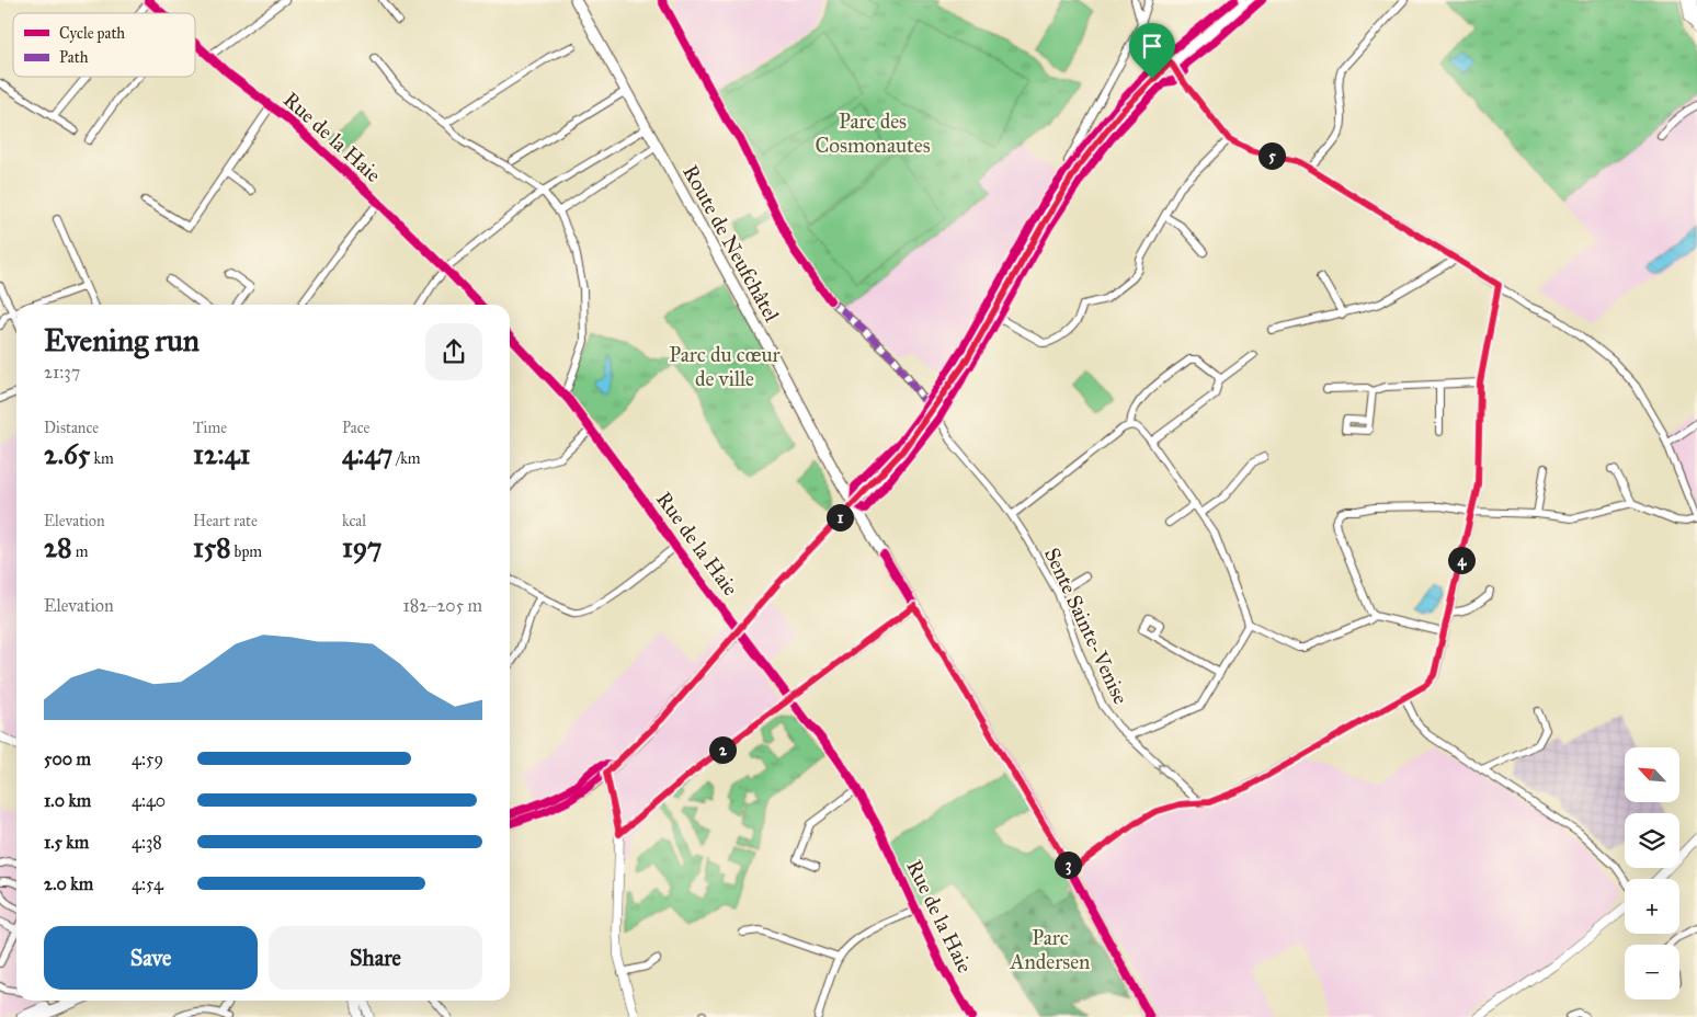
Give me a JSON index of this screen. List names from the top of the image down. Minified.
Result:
{"streets":{"main road":["Route de Neufchâtel"],"street":["Rue de la Haie","Sente Sainte-Venise"]},"parks":["Parc des Cosmonautes","Parc du cœur de ville","Parc Andersen"],"legend":["Cycle path","Path"],"north":"top left","page":{"pins":["5","1","4","2","3"],"heading":["Evening run","21:37"],"stats":[["Distance","2.65 km"],["Time","12:41"],["Pace","4:47 /km"],["Elevation","28 m"],["Heart rate","158 bpm"],["kcal","197"]],"chart":["Elevation","182–205 m"],"list":[{"name":"500 m","note":"4:59"},{"name":"1.0 km","note":"4:40"},{"name":"1.5 km","note":"4:38"},{"name":"2.0 km","note":"4:54"}],"map_buttons":["+","−"],"buttons":["Save","Share"]}}
